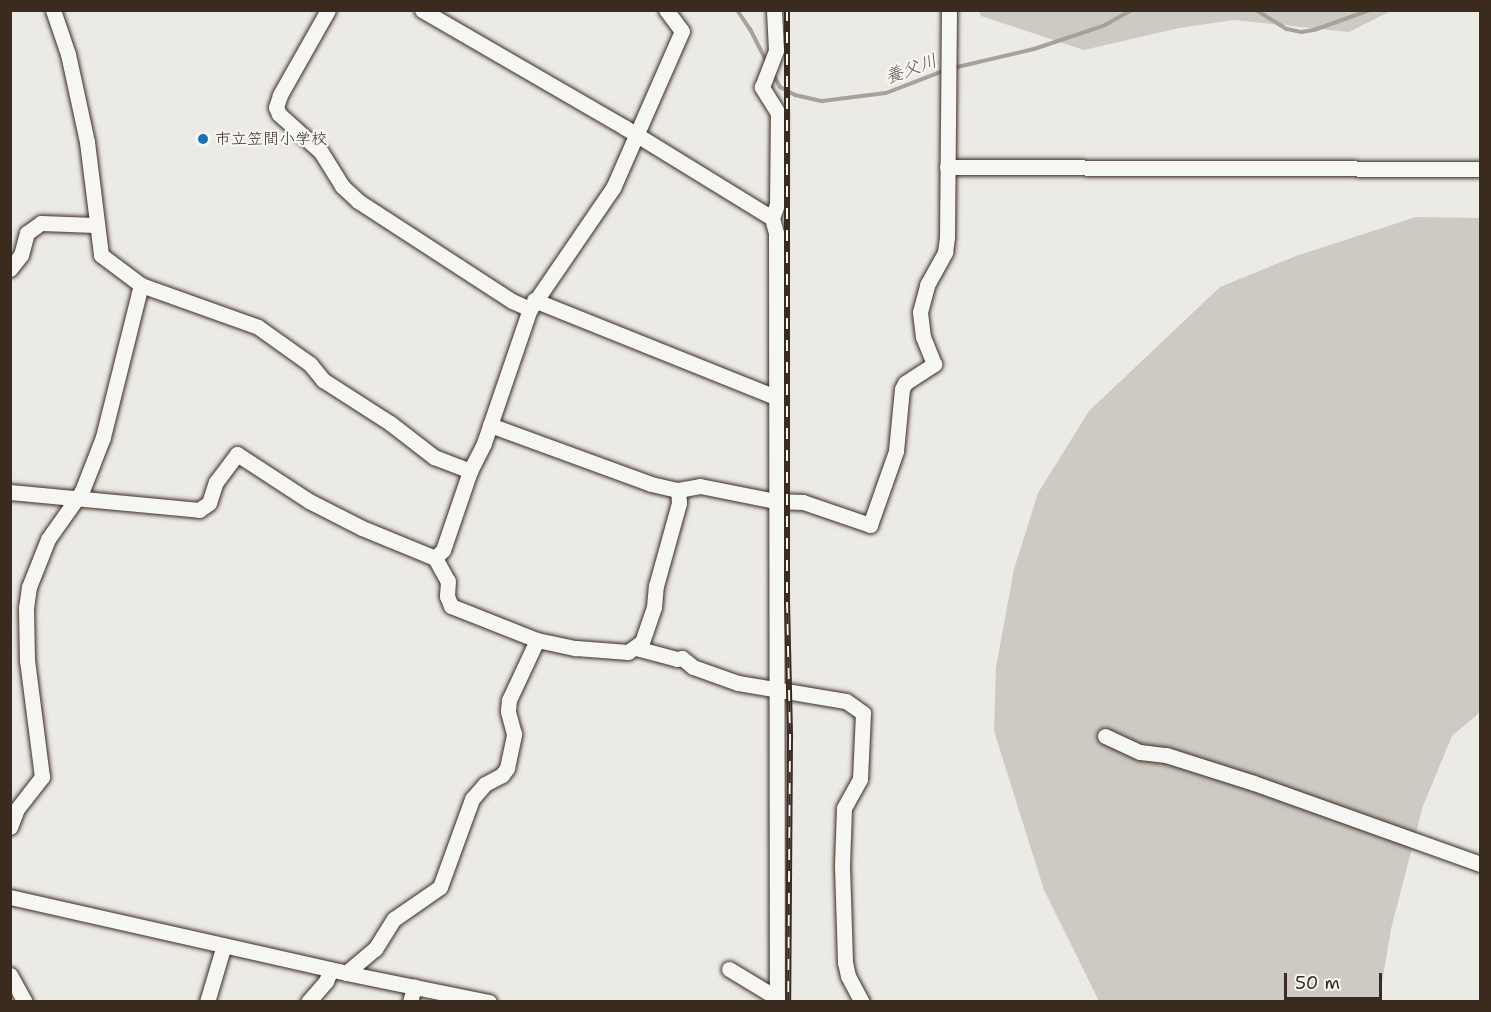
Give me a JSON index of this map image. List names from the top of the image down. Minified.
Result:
{"water":["養父川"],"places":["市立笠間小学校"],"scale_bar":"50 m"}
